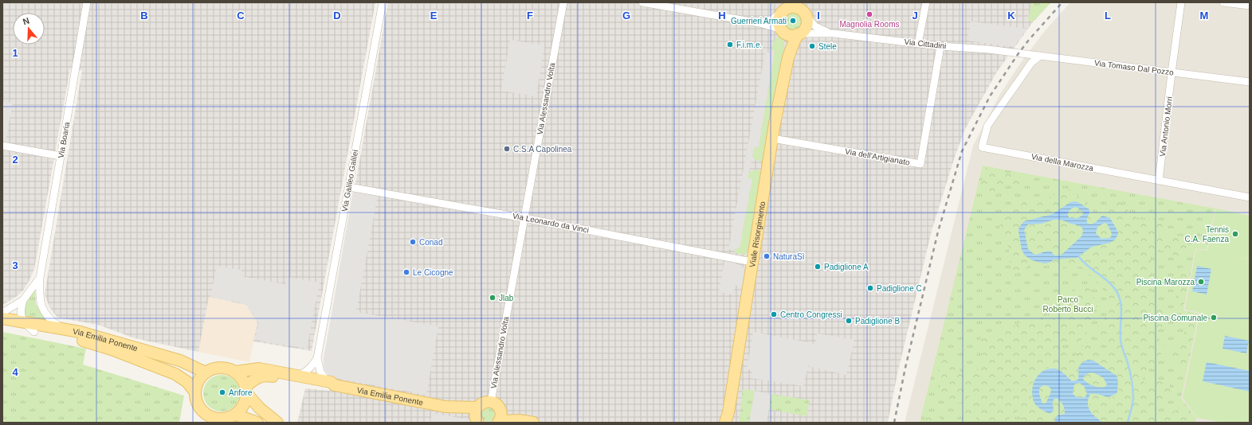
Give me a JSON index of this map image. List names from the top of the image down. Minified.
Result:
{"streets":{"main road":["Viale Risorgimento","Via Emilia Ponente"],"street":["Via Cittadini","Via Tomaso Dal Pozzo","Via Alessandro Volta","Via Antonio Morri","Via Boaria","Via dell'Artigianato","Via della Marozza","Via Galileo Galilei","Via Leonardo da Vinci"]},"crossings":[["Via Cittadini","Via Tomaso Dal Pozzo"],["Via Cittadini","Via dell'Artigianato"],["Via Cittadini","Viale Risorgimento"],["Via Tomaso Dal Pozzo","Via Antonio Morri"],["Via Tomaso Dal Pozzo","Via della Marozza"],["Via Alessandro Volta","Via Leonardo da Vinci"],["Via Alessandro Volta","Via Emilia Ponente"],["Via Antonio Morri","Via della Marozza"],["Via Boaria","Via Emilia Ponente"],["Via dell'Artigianato","Viale Risorgimento"],["Via Galileo Galilei","Via Leonardo da Vinci"],["Via Galileo Galilei","Via Emilia Ponente"],["Via Leonardo da Vinci","Viale Risorgimento"]],"parks":["Parco Roberto Bucci"],"places":["Magnolia Rooms","Guerrieri Armati","F.i.m.e.","Stele","C.S.A Capolinea","Tennis C.A. Faenza","Conad","NaturaSì","Padiglione A","Le Cicogne","Piscina Marozza","Padiglione C","Jlab","Centro Congressi","Piscina Comunale","Padiglione B","Anfore"],"north":"top","grid":{"columns":["B","C","D","E","F","G","H","I","J","K","L","M"],"rows":["1","2","3","4"]}}
